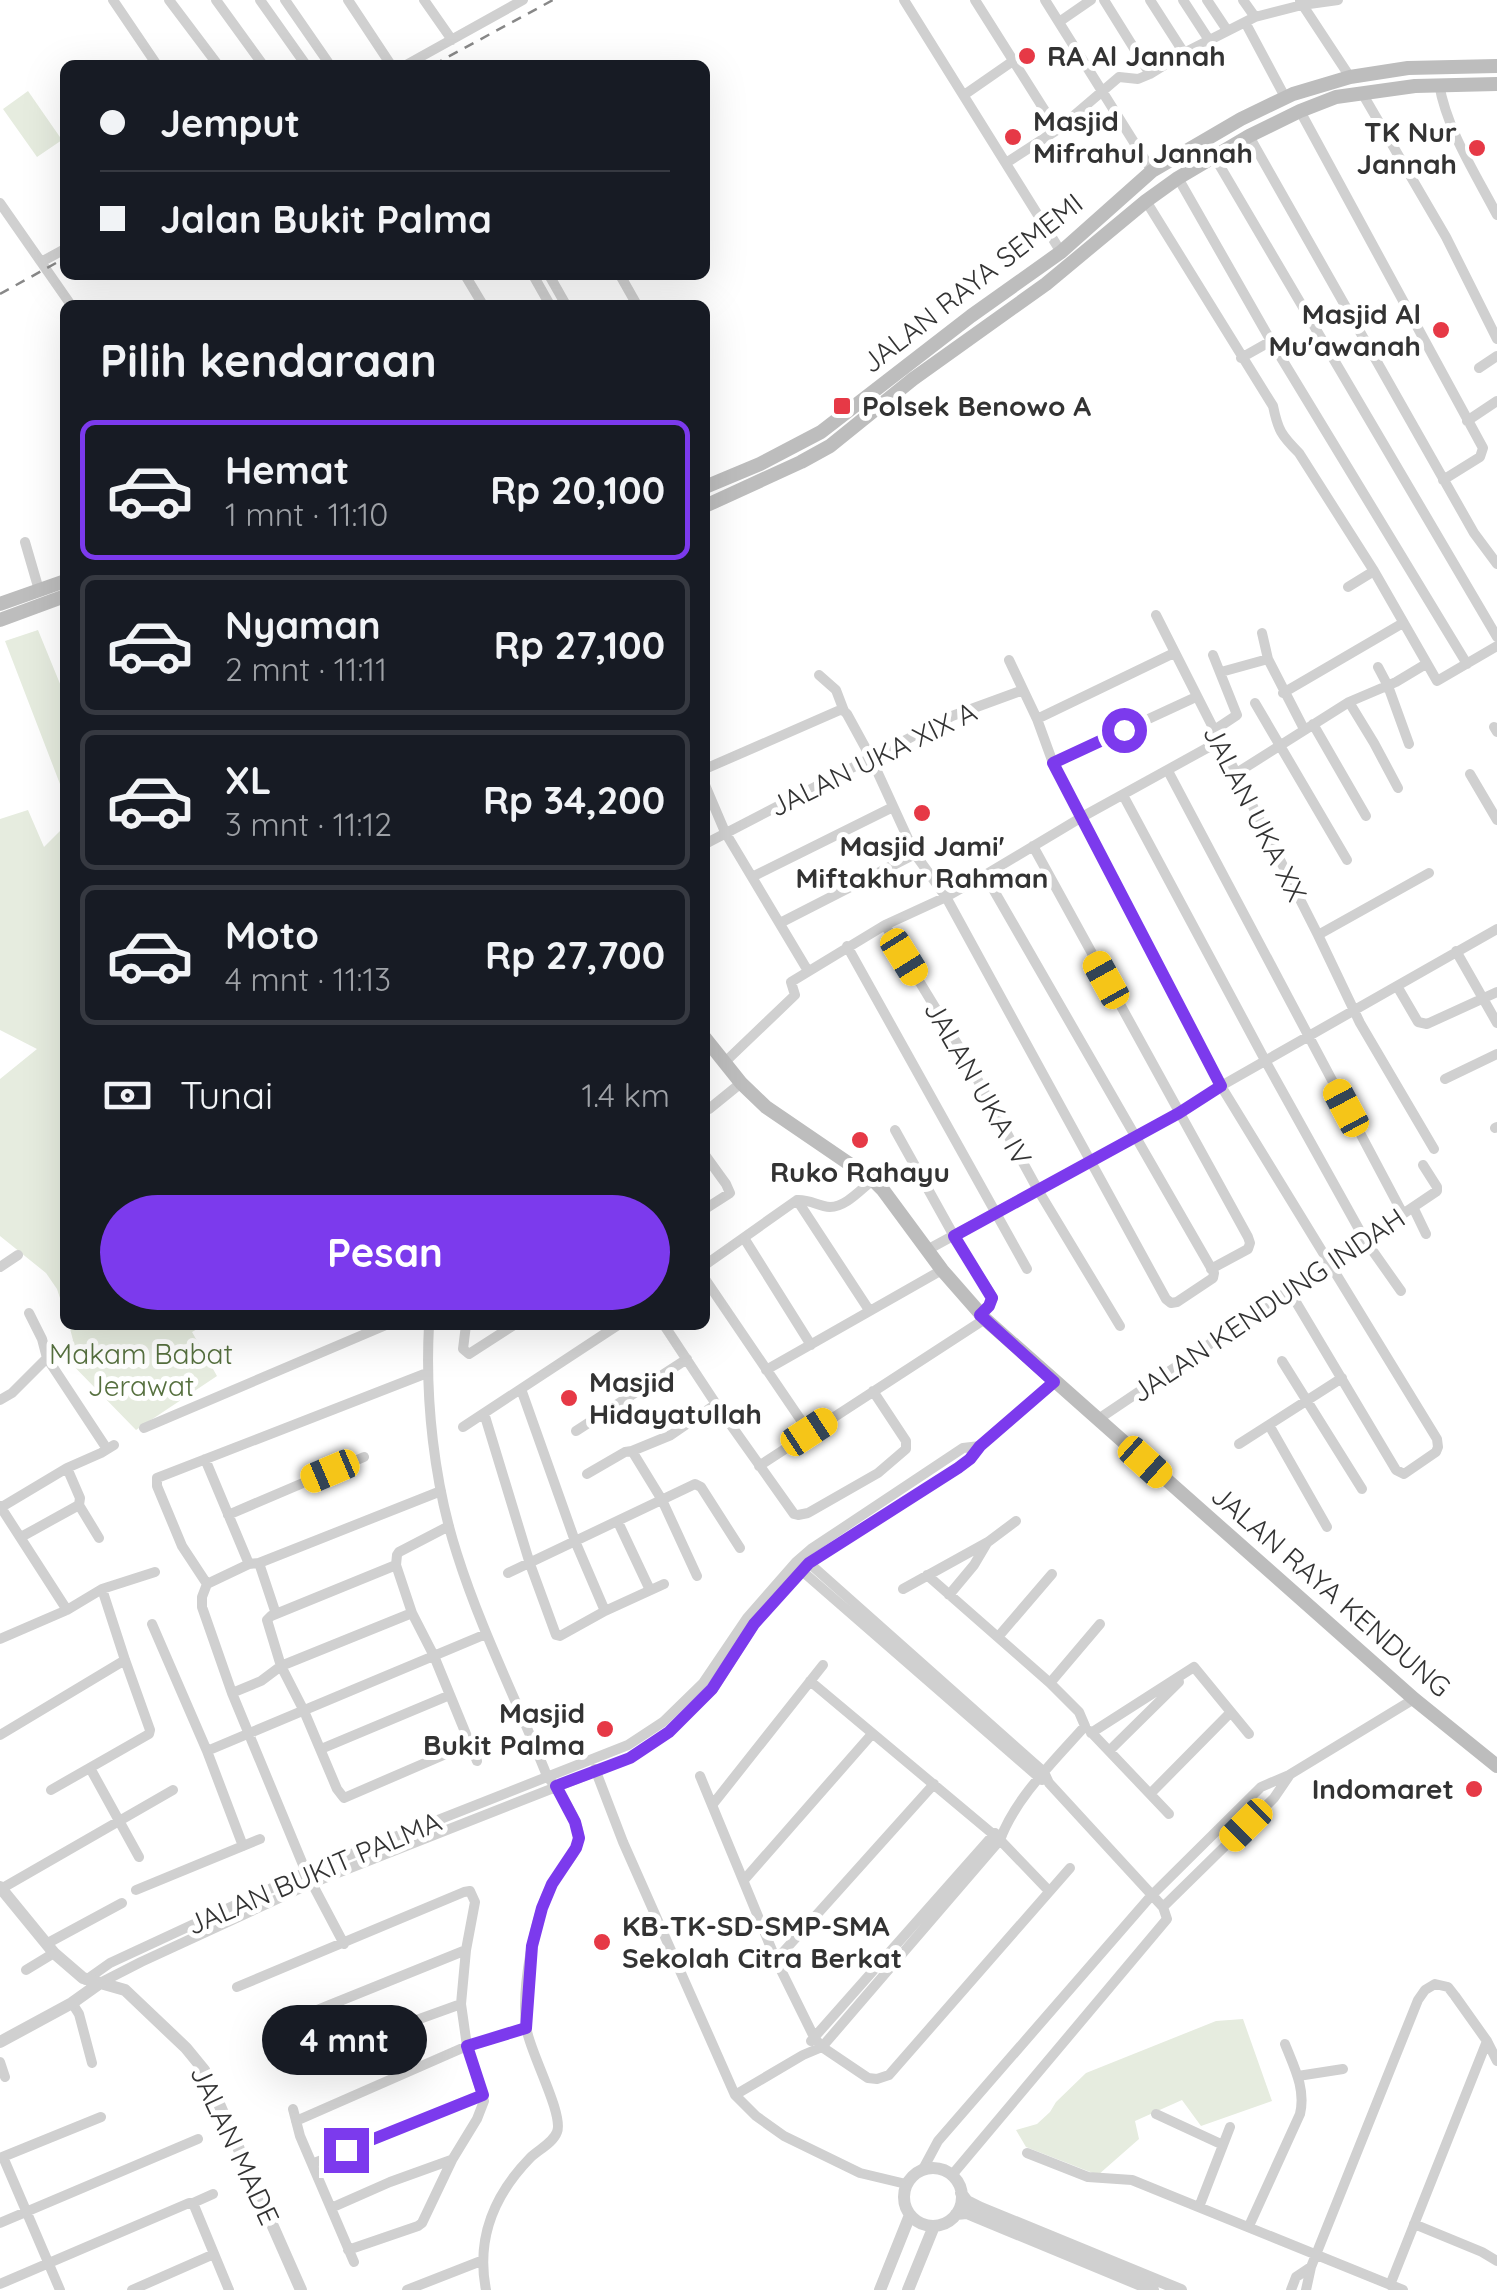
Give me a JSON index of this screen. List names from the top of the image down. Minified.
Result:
{"streets":{"main road":["JALAN RAYA SEMEMI","JALAN RAYA KENDUNG"],"street":["JALAN UKA XIX A","JALAN UKA XX","JALAN UKA IV","JALAN KENDUNG INDAH","JALAN BUKIT PALMA","JALAN MADE"]},"crossings":[["JALAN KENDUNG INDAH","JALAN RAYA KENDUNG"],["JALAN BUKIT PALMA","JALAN MADE"]],"parks":["Makam Babat Jerawat"],"places":{"other":["RA Al Jannah","Masjid Mifrahul Jannah","TK Nur Jannah","Masjid Al Mu'awanah","Masjid Jami' Miftakhur Rahman","Ruko Rahayu","Masjid Hidayatullah","Masjid Bukit Palma","Indomaret","KB-TK-SD-SMP-SMA Sekolah Citra Berkat"],"transit":["Polsek Benowo A"]},"page":{"banner":["Jemput","Jalan Bukit Palma"],"heading":"Pilih kendaraan","list":[{"name":"Hemat","note":"1 mnt · 11:10","value":"Rp 20,100"},{"name":"Nyaman","note":"2 mnt · 11:11","value":"Rp 27,100"},{"name":"XL","note":"3 mnt · 11:12","value":"Rp 34,200"},{"name":"Moto","note":"4 mnt · 11:13","value":"Rp 27,700"}],"pay":["Tunai","1.4 km"],"buttons":"Pesan","bubble":"4 mnt"}}
